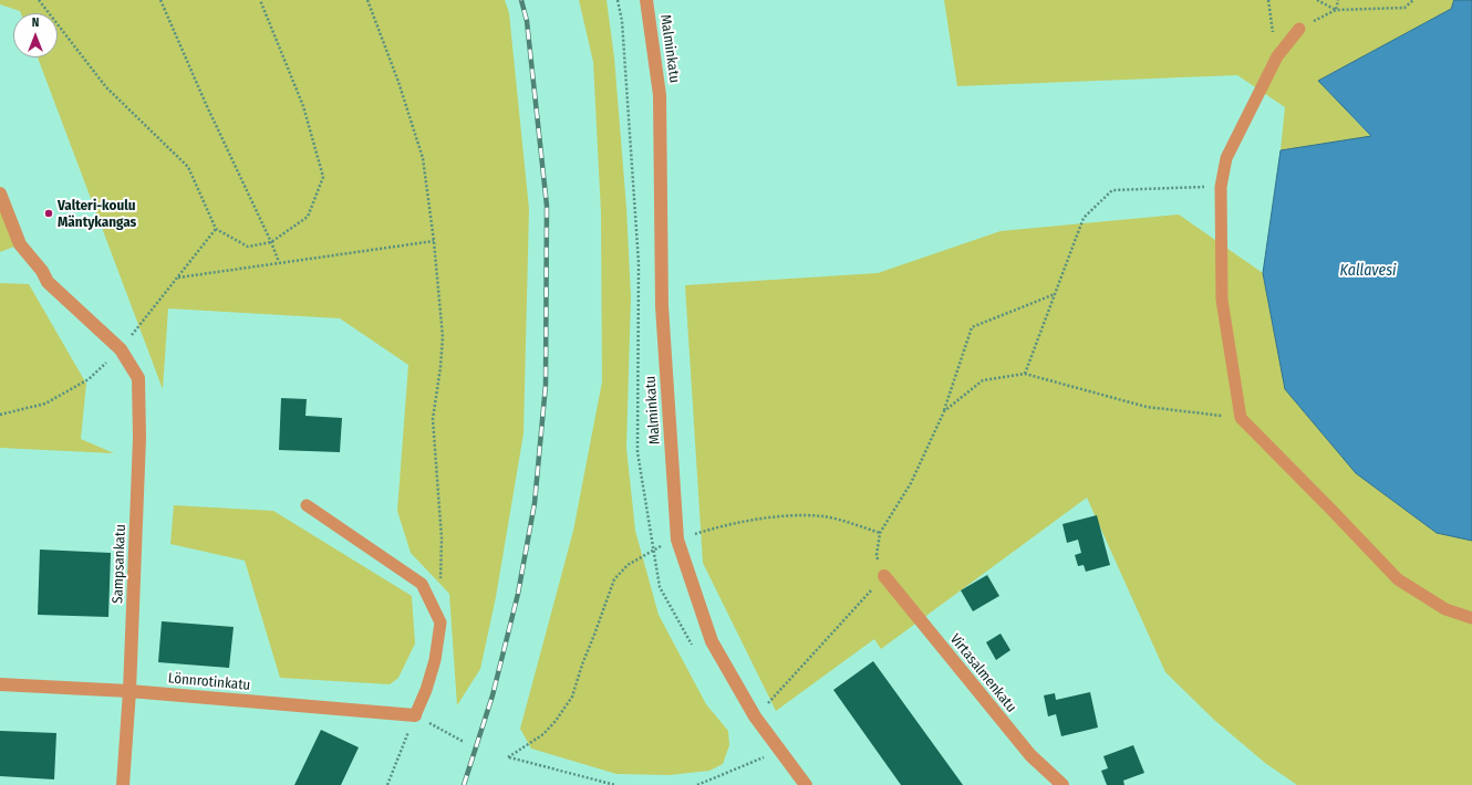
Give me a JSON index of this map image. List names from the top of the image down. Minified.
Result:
{"streets":{"street":["Malminkatu","Sampsankatu","Virtasalmenkatu","Lönnrotinkatu"]},"crossings":[["Sampsankatu","Lönnrotinkatu"]],"water":["Kallavesi"],"places":["Valteri-koulu Mäntykangas"],"north":"top"}
